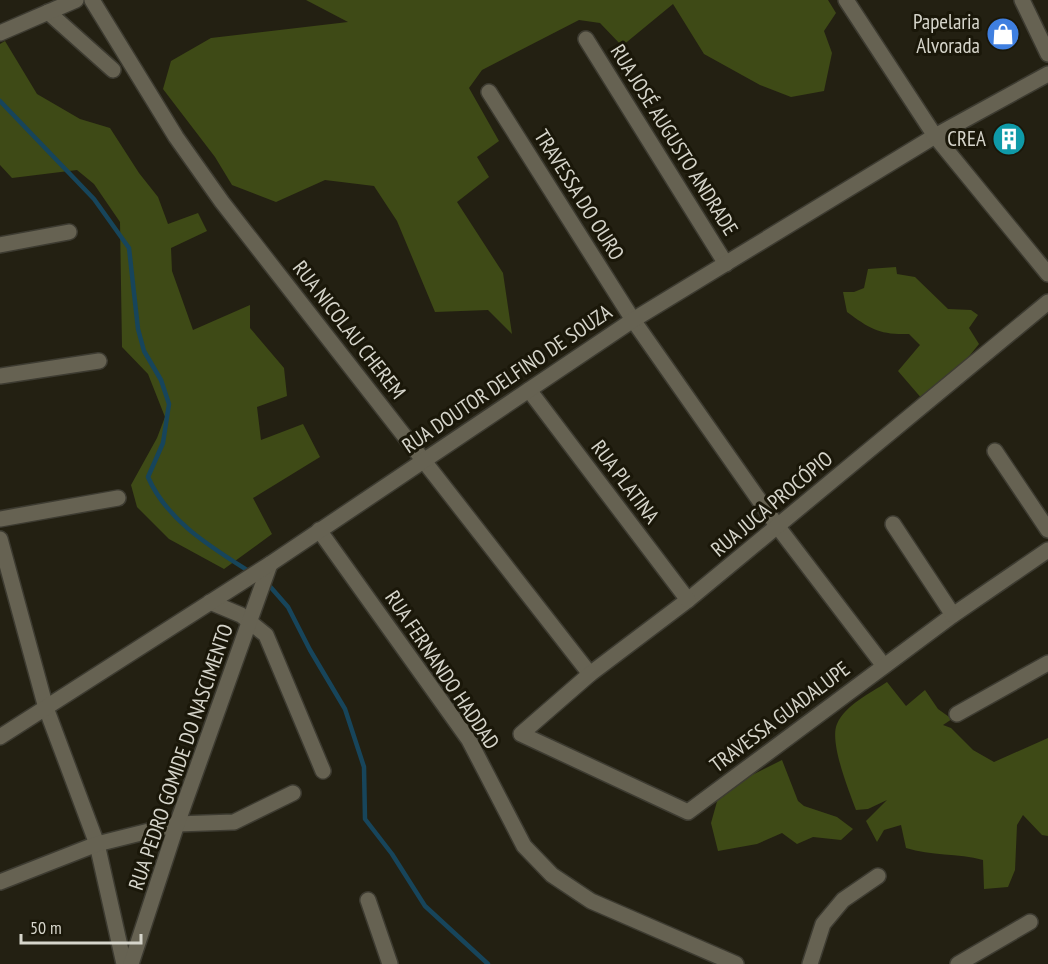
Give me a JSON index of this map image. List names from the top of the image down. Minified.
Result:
{"streets":{"street":["RUA JOSÉ AUGUSTO ANDRADE","TRAVESSA DO OURO","RUA NICOLAU CHEREM","RUA DOUTOR DELFINO DE SOUZA","RUA PLATINA","RUA JUCA PROCÓPIO","RUA FERNANDO HADDAD","TRAVESSA GUADALUPE","RUA PEDRO GOMIDE DO NASCIMENTO"]},"crossings":[["RUA JOSÉ AUGUSTO ANDRADE","RUA DOUTOR DELFINO DE SOUZA"],["TRAVESSA DO OURO","RUA DOUTOR DELFINO DE SOUZA"],["TRAVESSA DO OURO","RUA JUCA PROCÓPIO"],["TRAVESSA DO OURO","TRAVESSA GUADALUPE"],["RUA NICOLAU CHEREM","RUA DOUTOR DELFINO DE SOUZA"],["RUA NICOLAU CHEREM","RUA JUCA PROCÓPIO"],["RUA DOUTOR DELFINO DE SOUZA","RUA PLATINA"],["RUA DOUTOR DELFINO DE SOUZA","RUA FERNANDO HADDAD"],["RUA DOUTOR DELFINO DE SOUZA","RUA PEDRO GOMIDE DO NASCIMENTO"],["RUA PLATINA","RUA JUCA PROCÓPIO"],["RUA JUCA PROCÓPIO","TRAVESSA GUADALUPE"]],"places":{"shop":["Papelaria Alvorada"],"building":["CREA"]},"scale_bar":"50 m"}
